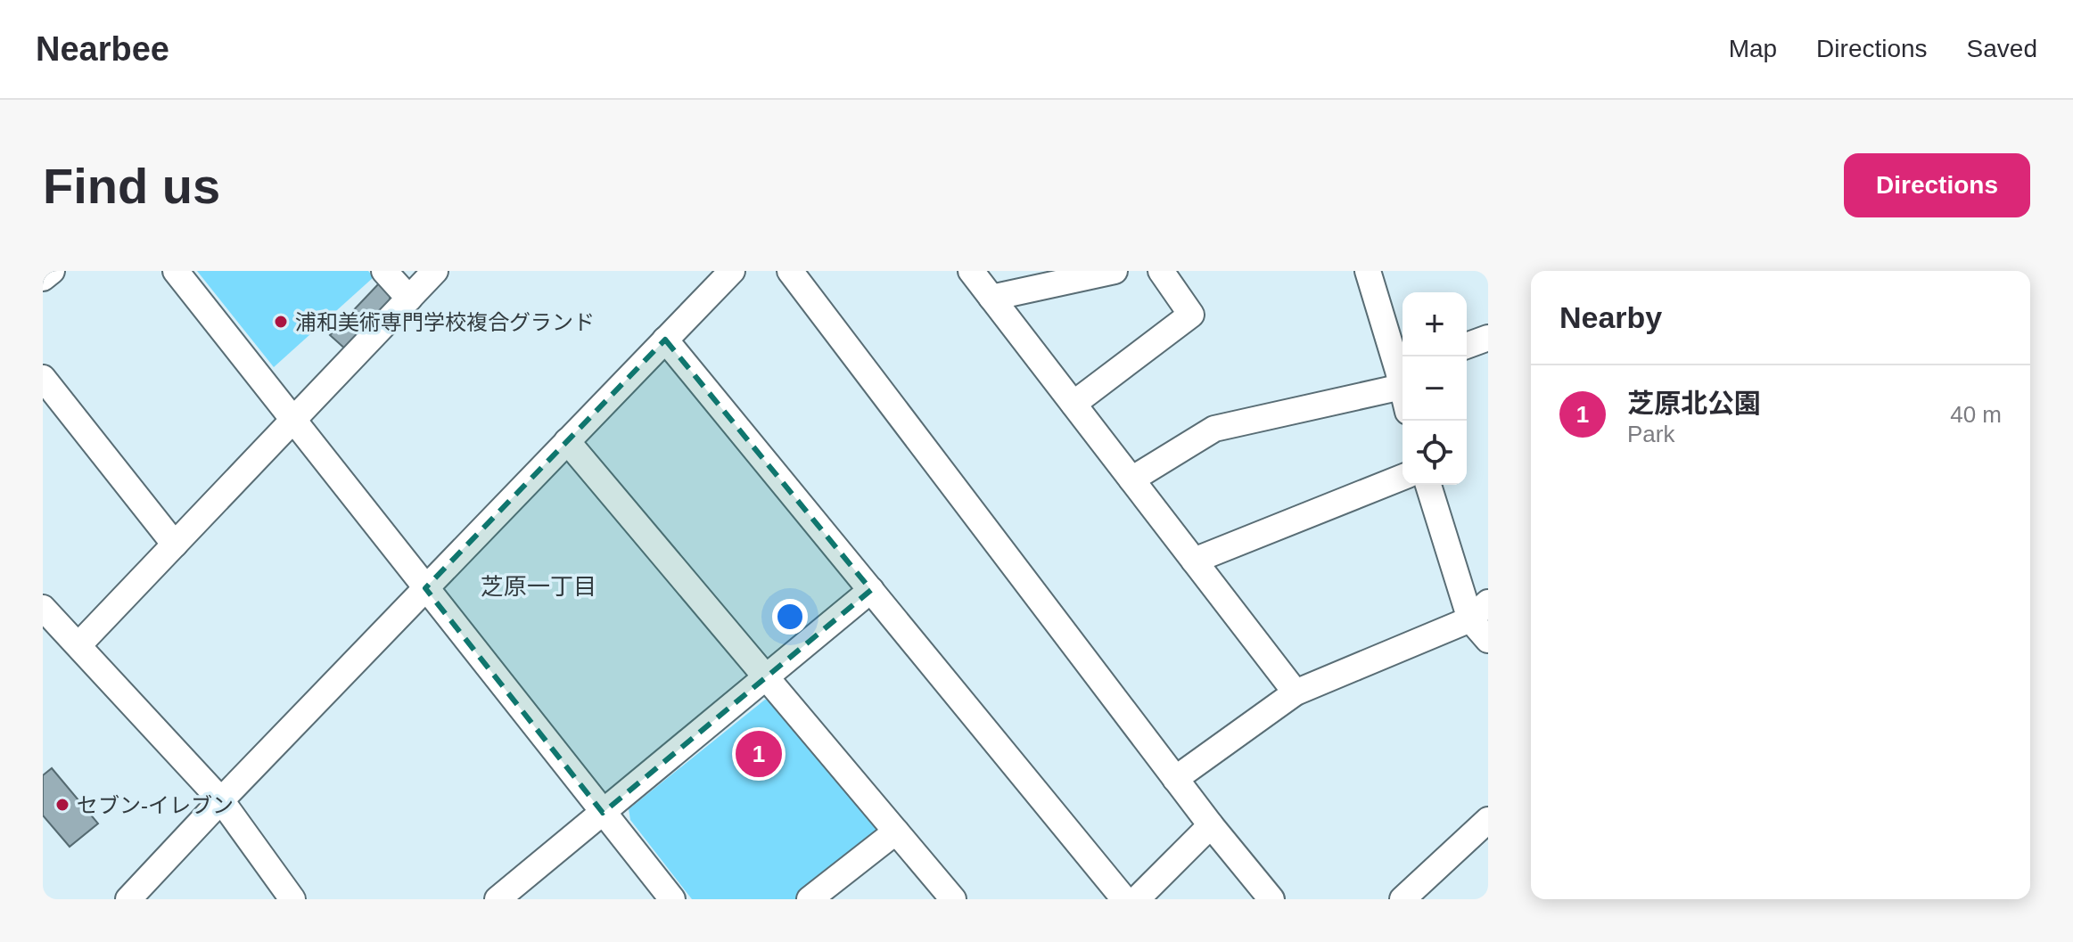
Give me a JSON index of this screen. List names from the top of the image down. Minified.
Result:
{"districts":["芝原一丁目"],"places":["浦和美術専門学校複合グランド","セブン-イレブン"],"page":{"header":"Nearbee","nav":["Map","Directions","Saved"],"buttons":"Directions","title":"Find us","heading":"Nearby","map_buttons":["+","−"],"list":[{"mark":"1","name":"芝原北公園","note":"Park","value":"40 m"}],"pins":"1"}}
